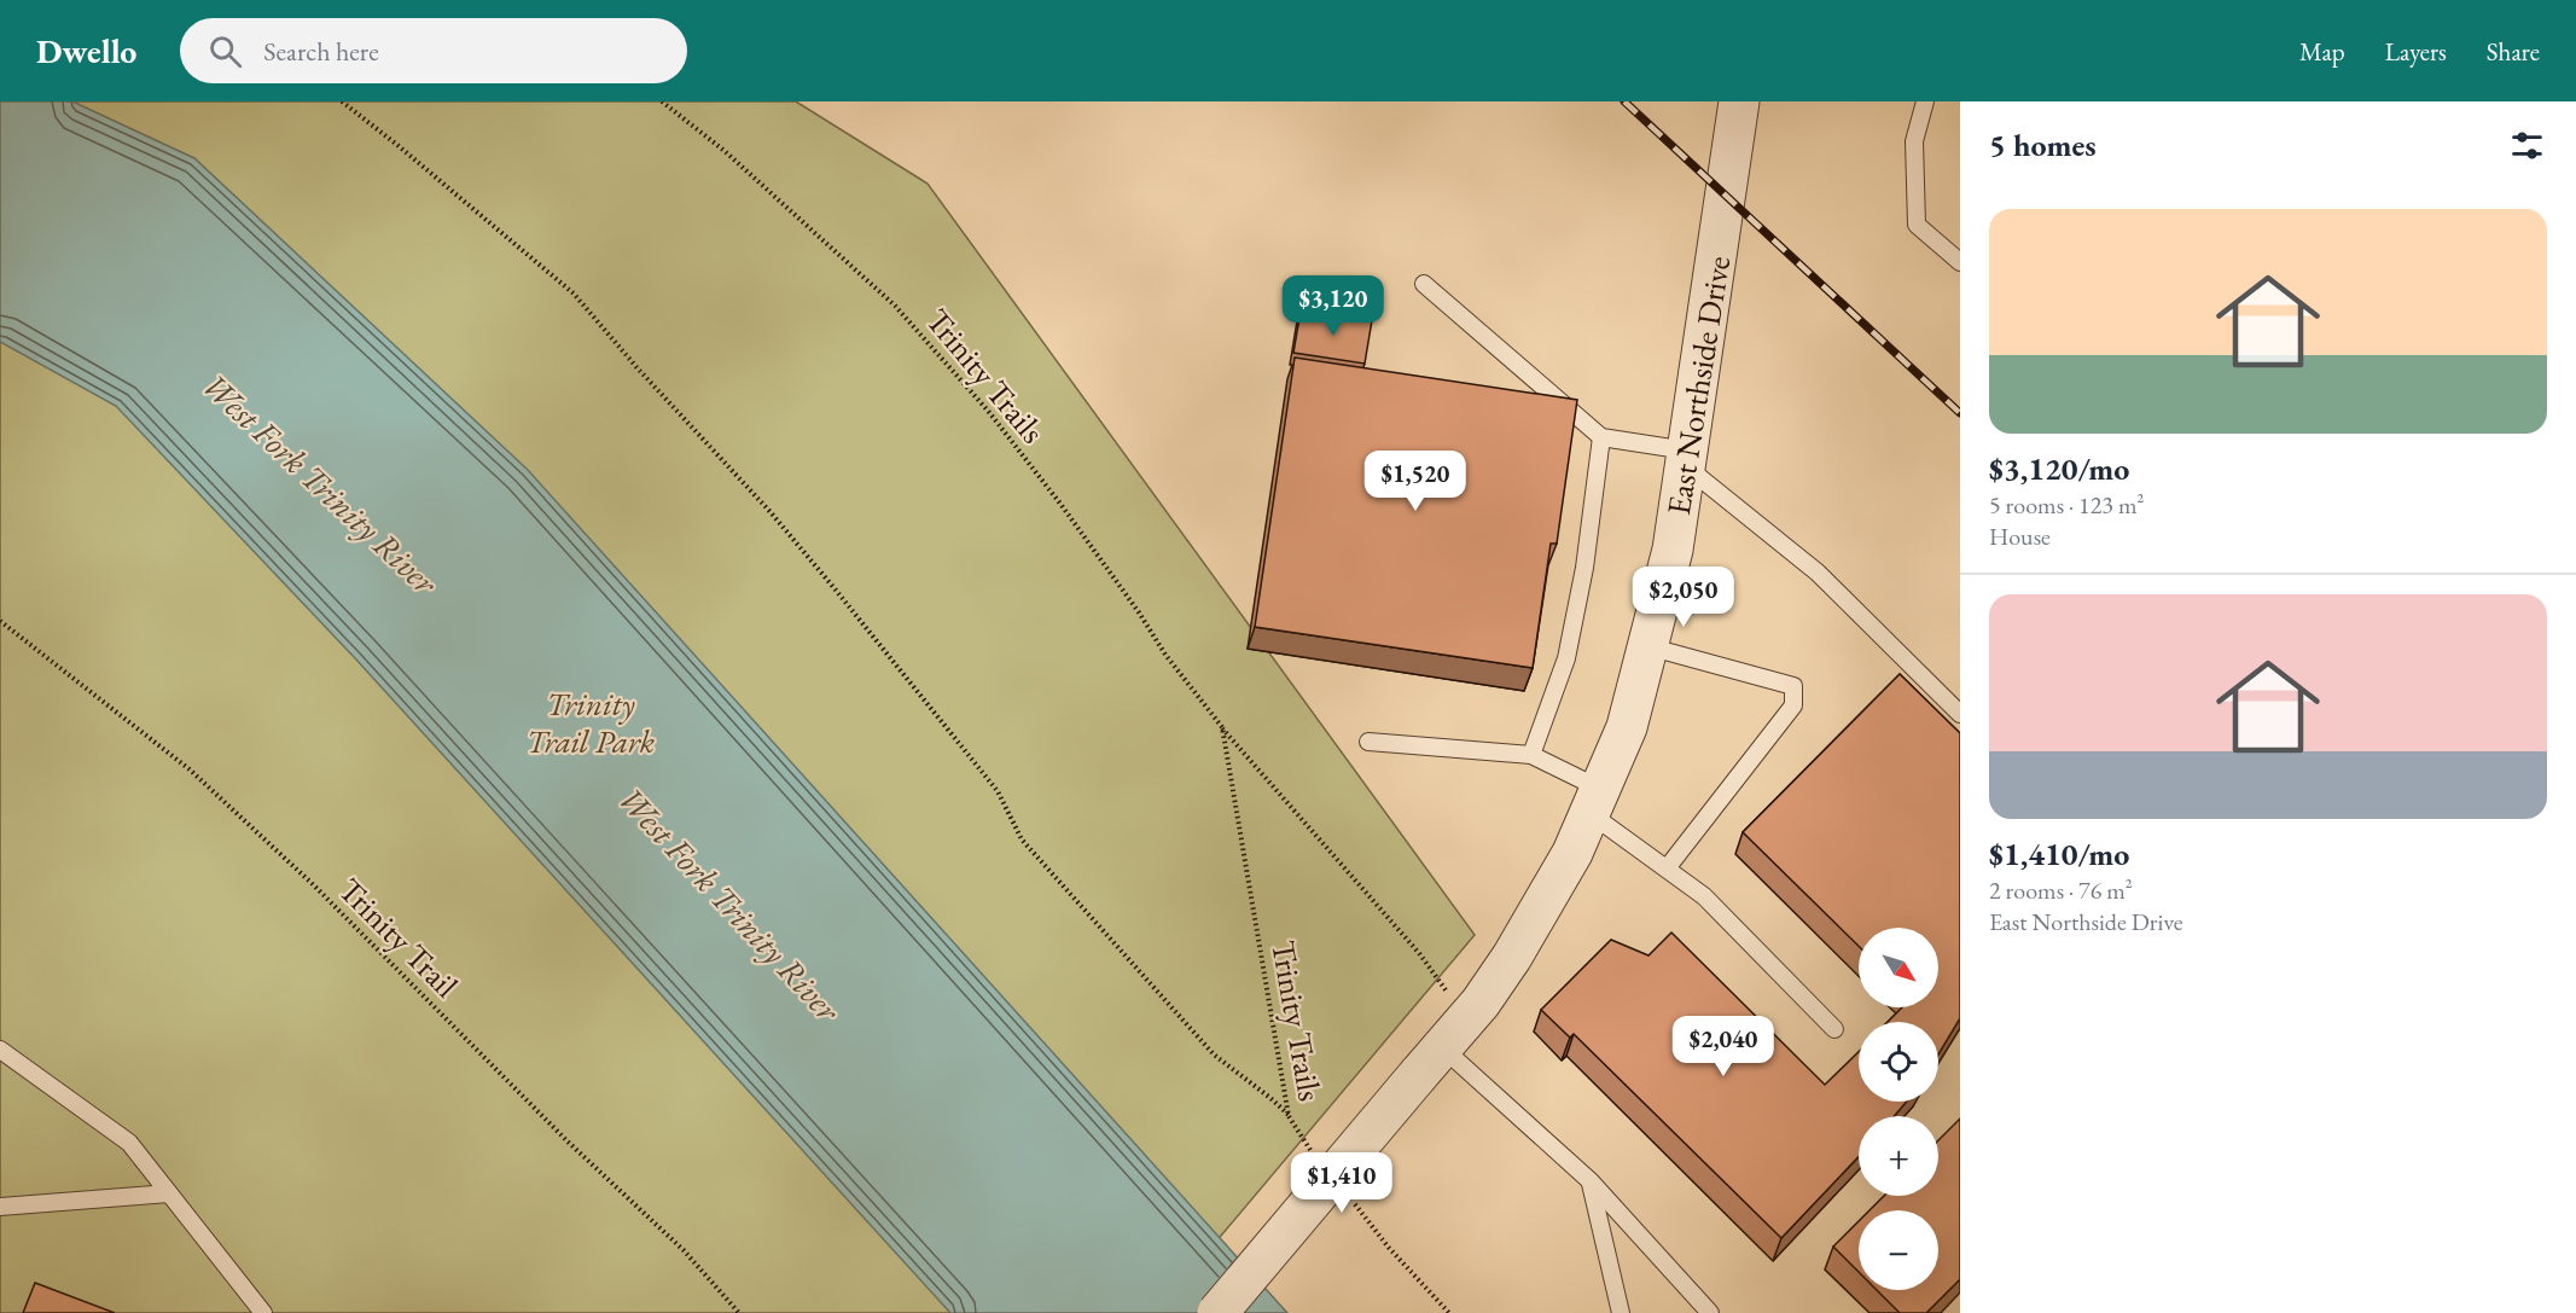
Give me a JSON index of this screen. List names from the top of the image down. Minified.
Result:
{"streets":{"street":["East Northside Drive"],"path":["Trinity Trails","Trinity Trail"]},"crossings":[["Trinity Trails","East Northside Drive"]],"water":["West Fork Trinity River"],"parks":["Trinity Trail Park"],"north":"bottom right","page":{"header":"Dwello","search":"Search here","nav":["Map","Layers","Share"],"heading":"5 homes","list":[{"name":"$3,120/mo","note":"5 rooms · 123 m² · House"},{"name":"$1,410/mo","note":"2 rooms · 76 m² · East Northside Drive"}],"price":["$3,120","$1,520","$2,050","$2,040","$1,410"],"map_buttons":["+","−"]}}
